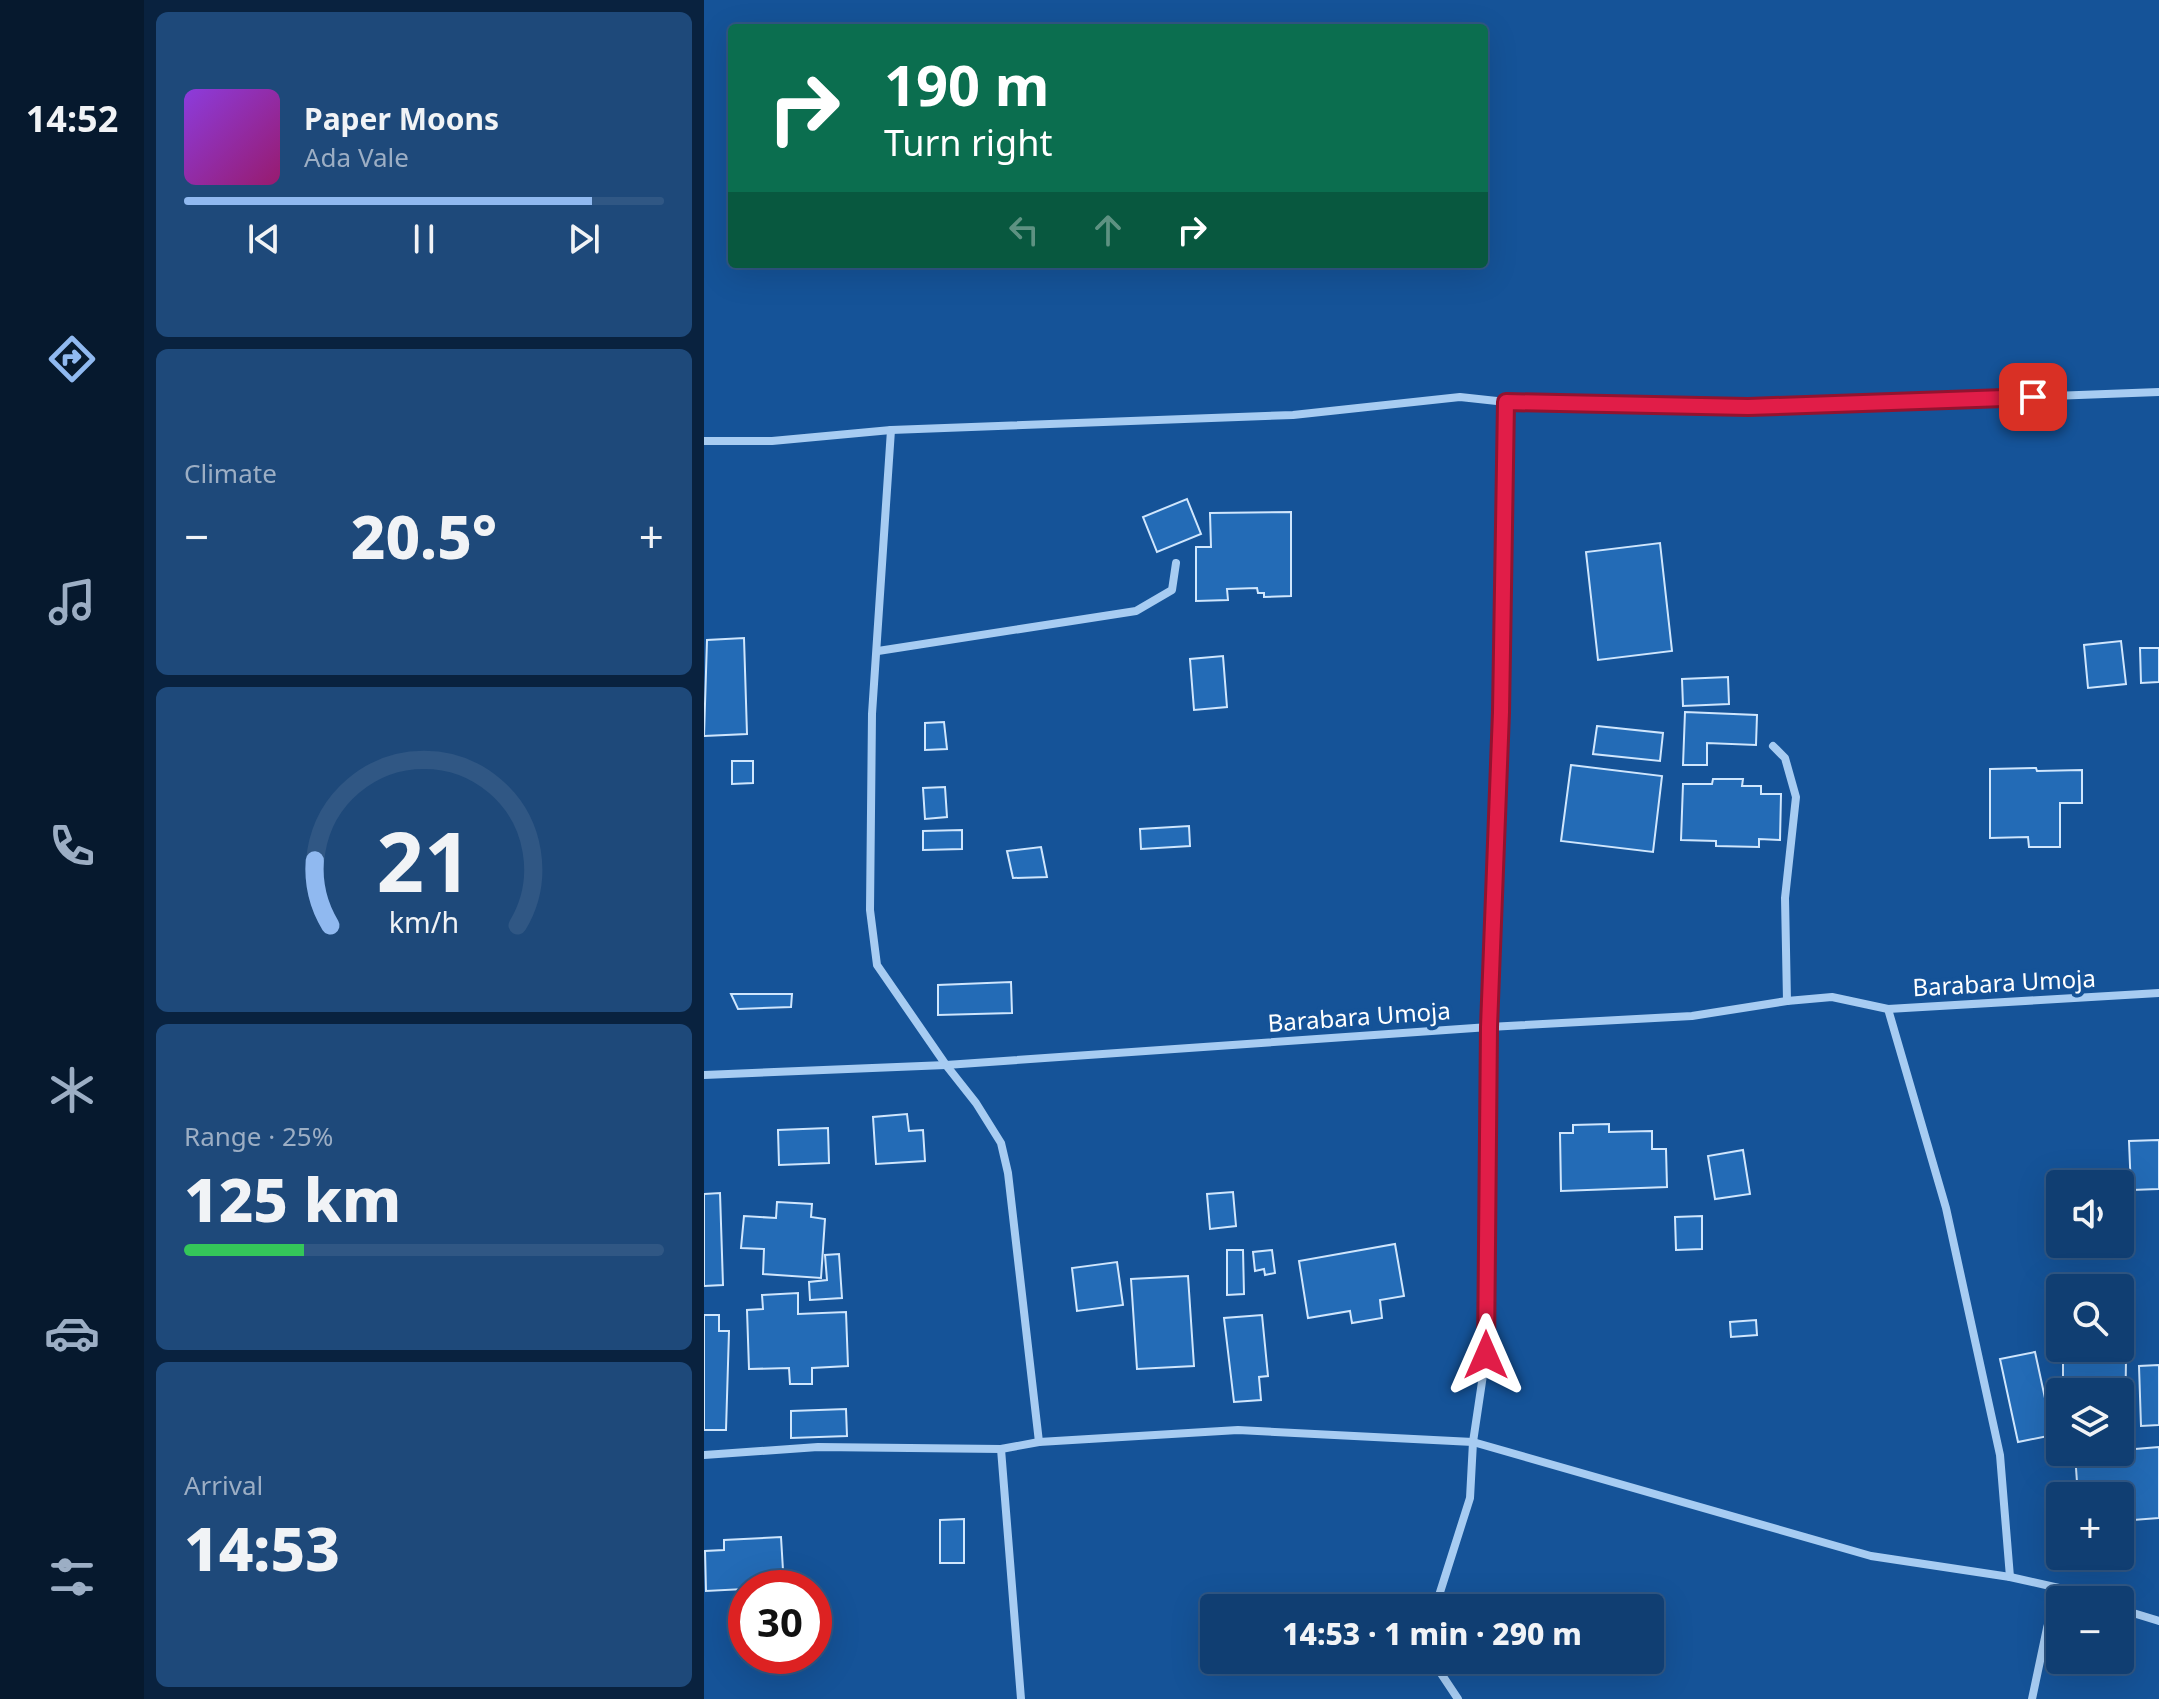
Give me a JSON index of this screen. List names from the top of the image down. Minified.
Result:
{"streets":{"street":["Barabara Umoja"]},"page":{"tabs":"14:52","turn":["190 m","Turn right"],"song":["Paper Moons","Ada Vale"],"tile":["Climate",["Range · 25%","125 km"],["Arrival","14:53"]],"heat":["−","20.5°","+"],"map_buttons":["+","−"],"limit":"30","trip":"14:53 · 1 min · 290 m","gauge":["21","km/h"]}}
